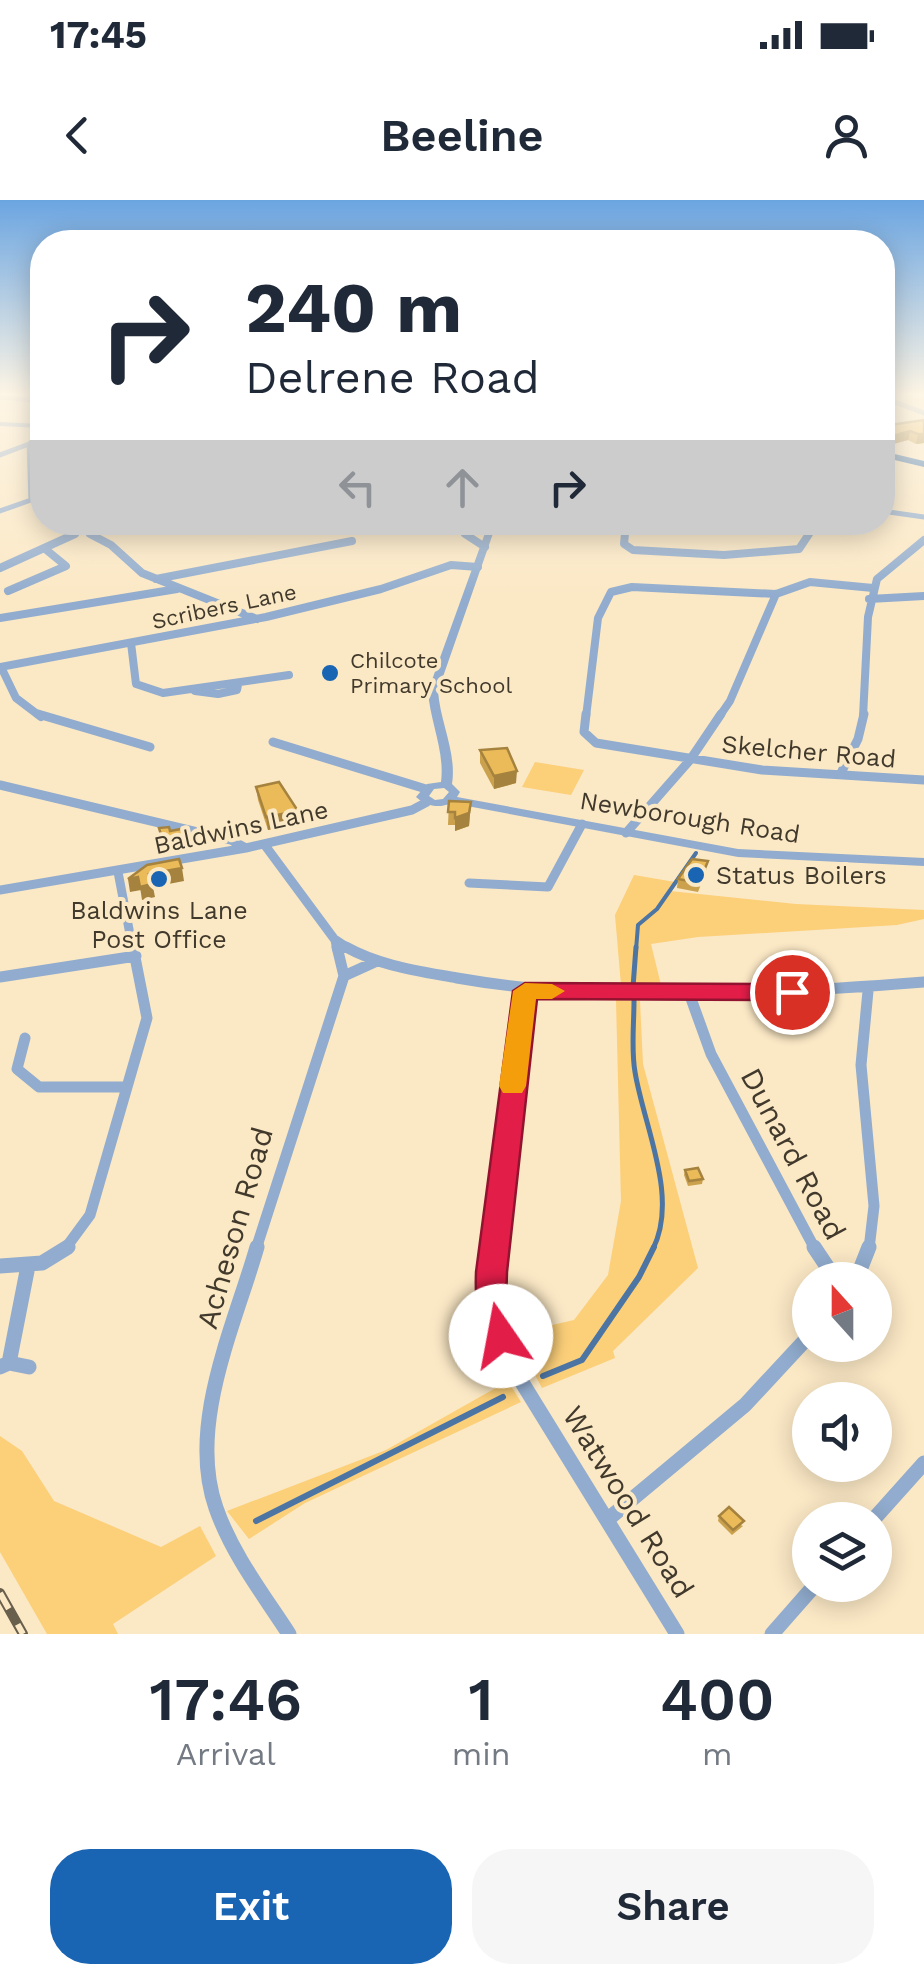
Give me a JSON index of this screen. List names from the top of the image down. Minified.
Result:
{"streets":{"street":["Scribers Lane","Skelcher Road","Newborough Road","Baldwins Lane","Dunard Road","Acheson Road","Watwood Road"]},"crossings":[["Newborough Road","Baldwins Lane"]],"places":["Chilcote Primary School","Status Boilers","Baldwins Lane Post Office"],"north":"top","page":{"status":"17:45","header":"Beeline","turn":["240 m","Delrene Road"],"eta":["17:46","Arrival","1","min","400","m"],"buttons":["Exit","Share"]}}
